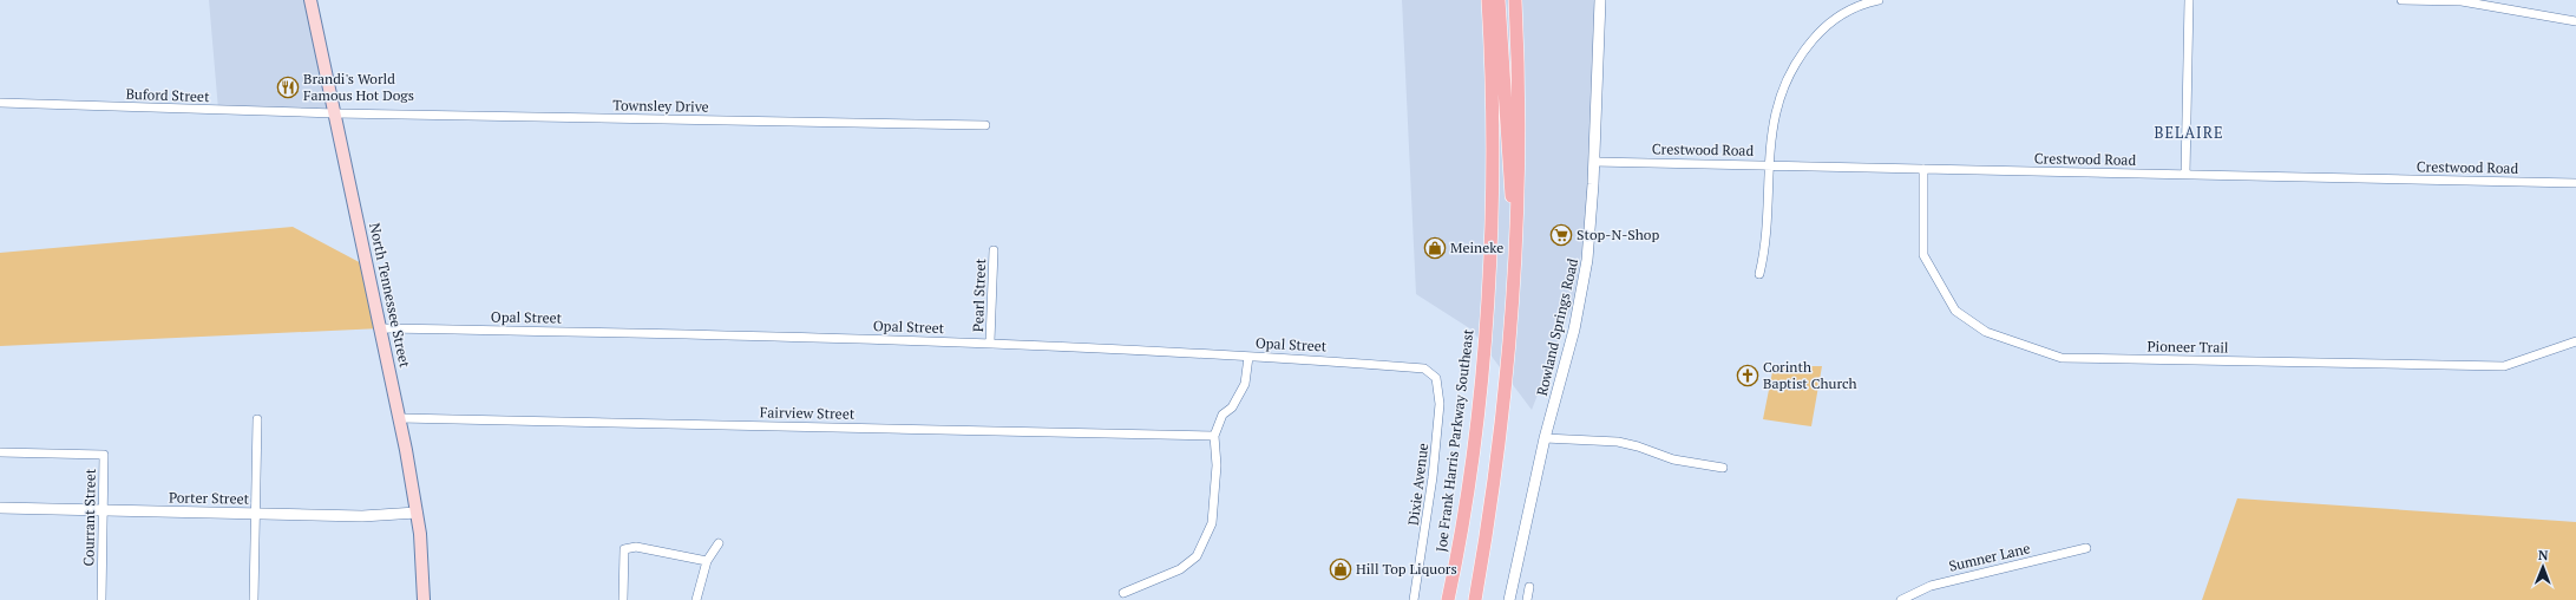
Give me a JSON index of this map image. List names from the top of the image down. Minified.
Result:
{"streets":{"main road":["North Tennessee Street","Joe Frank Harris Parkway Southeast"],"street":["Buford Street","Townsley Drive","Crestwood Road","Pearl Street","Opal Street","Rowland Springs Road","Pioneer Trail","Fairview Street","Dixie Avenue","Porter Street","Courrant Street","Sumner Lane"]},"crossings":[["Buford Street","Townsley Drive"],["Buford Street","North Tennessee Street"],["Townsley Drive","North Tennessee Street"],["Crestwood Road","Rowland Springs Road"],["Crestwood Road","Pioneer Trail"],["North Tennessee Street","Opal Street"],["North Tennessee Street","Fairview Street"],["North Tennessee Street","Porter Street"],["Pearl Street","Opal Street"],["Opal Street","Dixie Avenue"],["Porter Street","Courrant Street"]],"districts":["BELAIRE"],"places":{"restaurant":["Brandi's World Famous Hot Dogs"],"supermarket":["Stop-N-Shop"],"shop":["Meineke","Hill Top Liquors"],"church":["Corinth Baptist Church"]},"north":"top"}
